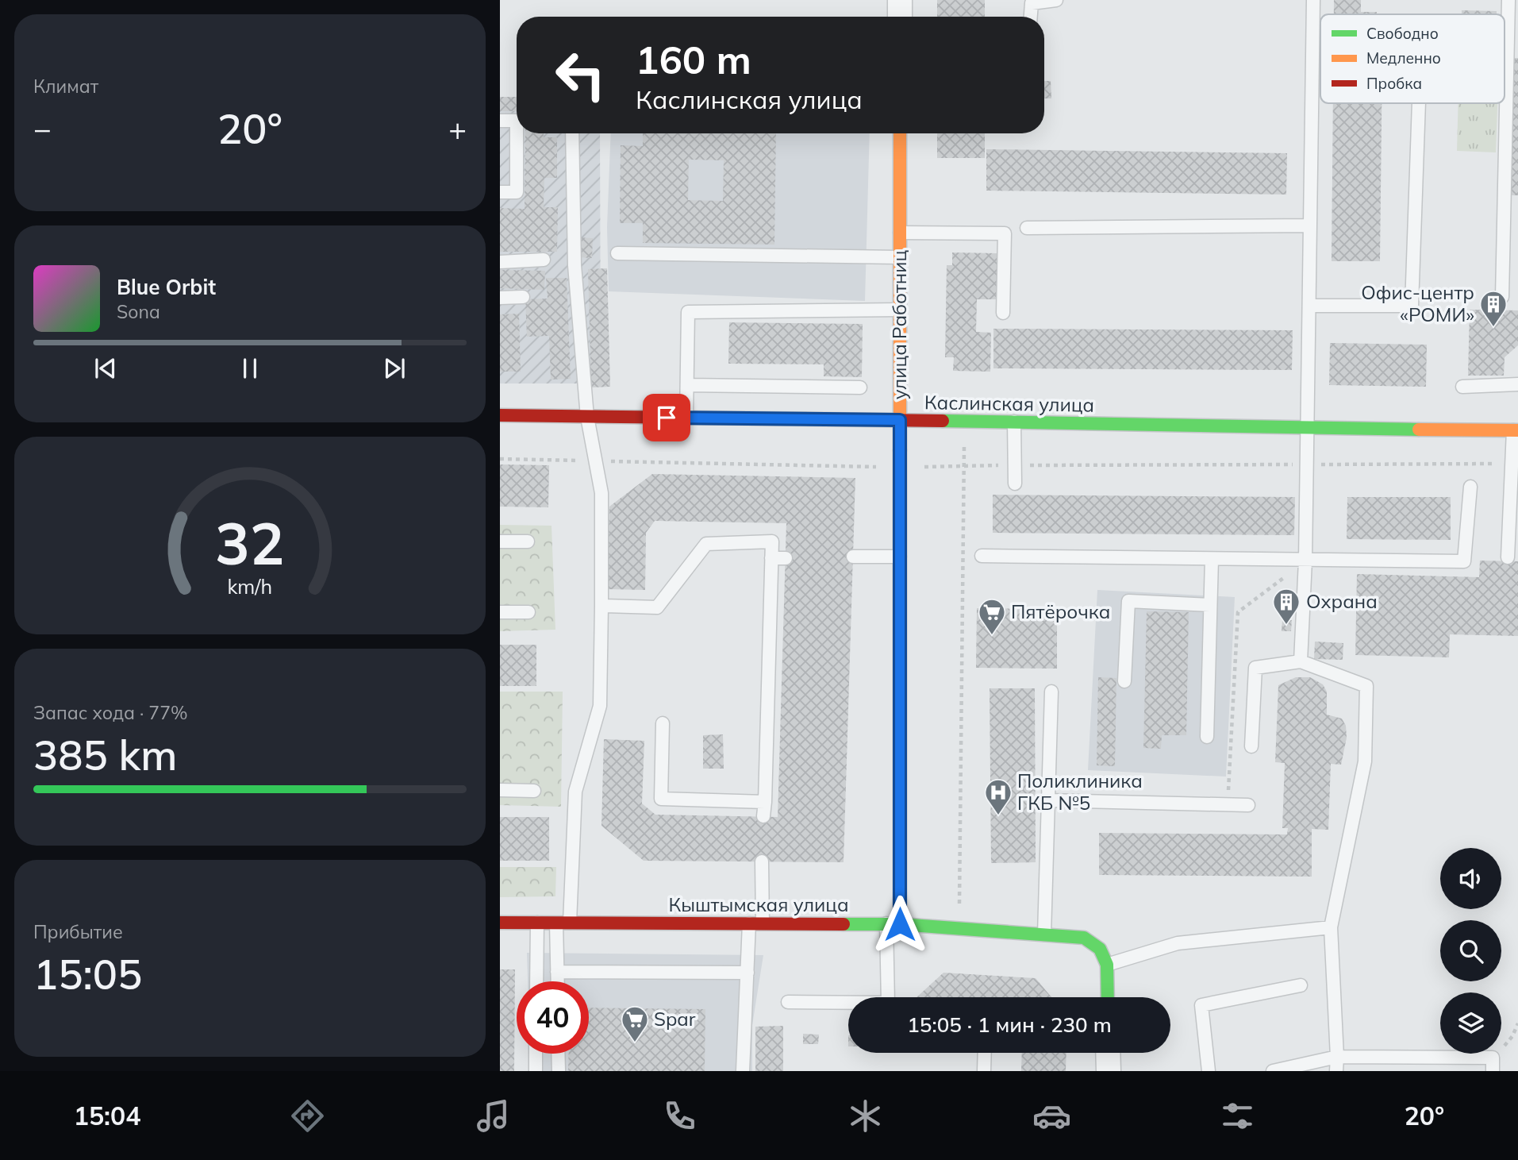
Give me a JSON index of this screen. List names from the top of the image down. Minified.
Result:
{"streets":{"street":["улица Работниц","Каслинская улица","Кыштымская улица"]},"crossings":[["улица Работниц","Каслинская улица"],["улица Работниц","Кыштымская улица"]],"places":{"building":["Офис-центр «РОМИ»","Охрана"],"supermarket":["Пятёрочка","Spar"],"hospital":["Поликлиника ГКБ №5"]},"legend":["Свободно","Медленно","Пробка"],"page":{"tile":["Климат",["Запас хода · 77%","385 km"],["Прибытие","15:05"]],"turn":["160 m","Каслинская улица"],"heat":["−","20°","+"],"song":["Blue Orbit","Sona"],"limit":"40","trip":"15:05 · 1 мин · 230 m","tabs":["15:04","20°"],"gauge":["32","km/h"]}}
